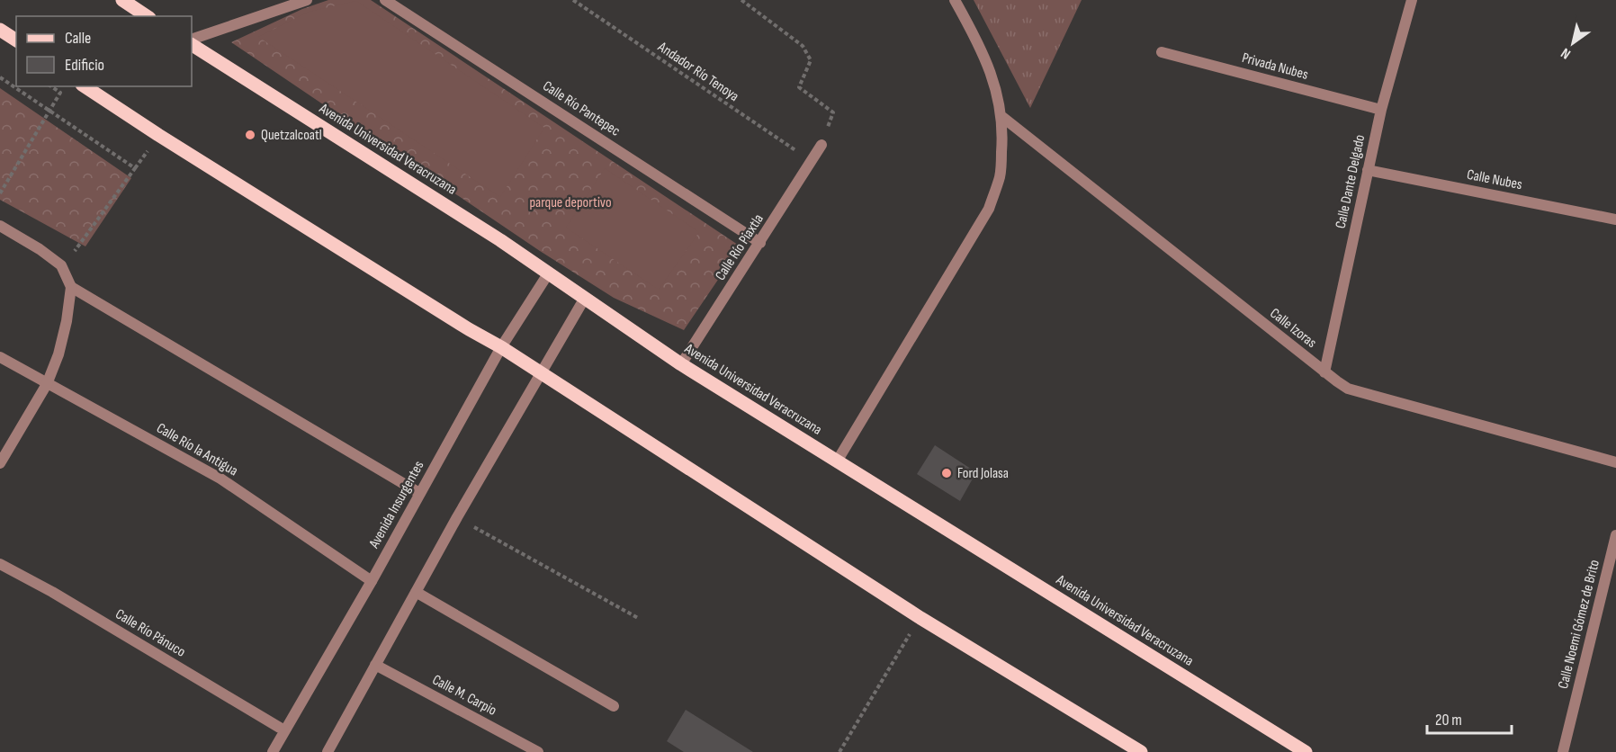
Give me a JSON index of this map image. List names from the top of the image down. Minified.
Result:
{"streets":{"main road":["Avenida Universidad Veracruzana"],"street":["Privada Nubes","Calle Río Pantepec","Calle Nubes","Calle Dante Delgado","Calle Río Piaxtla","Calle Izoras","Calle Río la Antigua","Avenida Insurgentes","Calle Noemi Gómez de Brito","Calle Río Pánuco","Calle M. Carpio"],"path":["Andador Río Tenoya"]},"crossings":[["Privada Nubes","Calle Dante Delgado"],["Andador Río Tenoya","Calle Río Piaxtla"],["Calle Río Pantepec","Calle Río Piaxtla"],["Avenida Universidad Veracruzana","Calle Río Piaxtla"],["Avenida Universidad Veracruzana","Avenida Insurgentes"],["Calle Nubes","Calle Dante Delgado"],["Calle Dante Delgado","Calle Izoras"],["Calle Río la Antigua","Avenida Insurgentes"],["Avenida Insurgentes","Calle Río Pánuco"]],"parks":["parque deportivo"],"places":["Quetzalcoatl","Ford Jolasa"],"legend":["Calle","Edificio"],"scale_bar":"20 m","north":"bottom left"}
